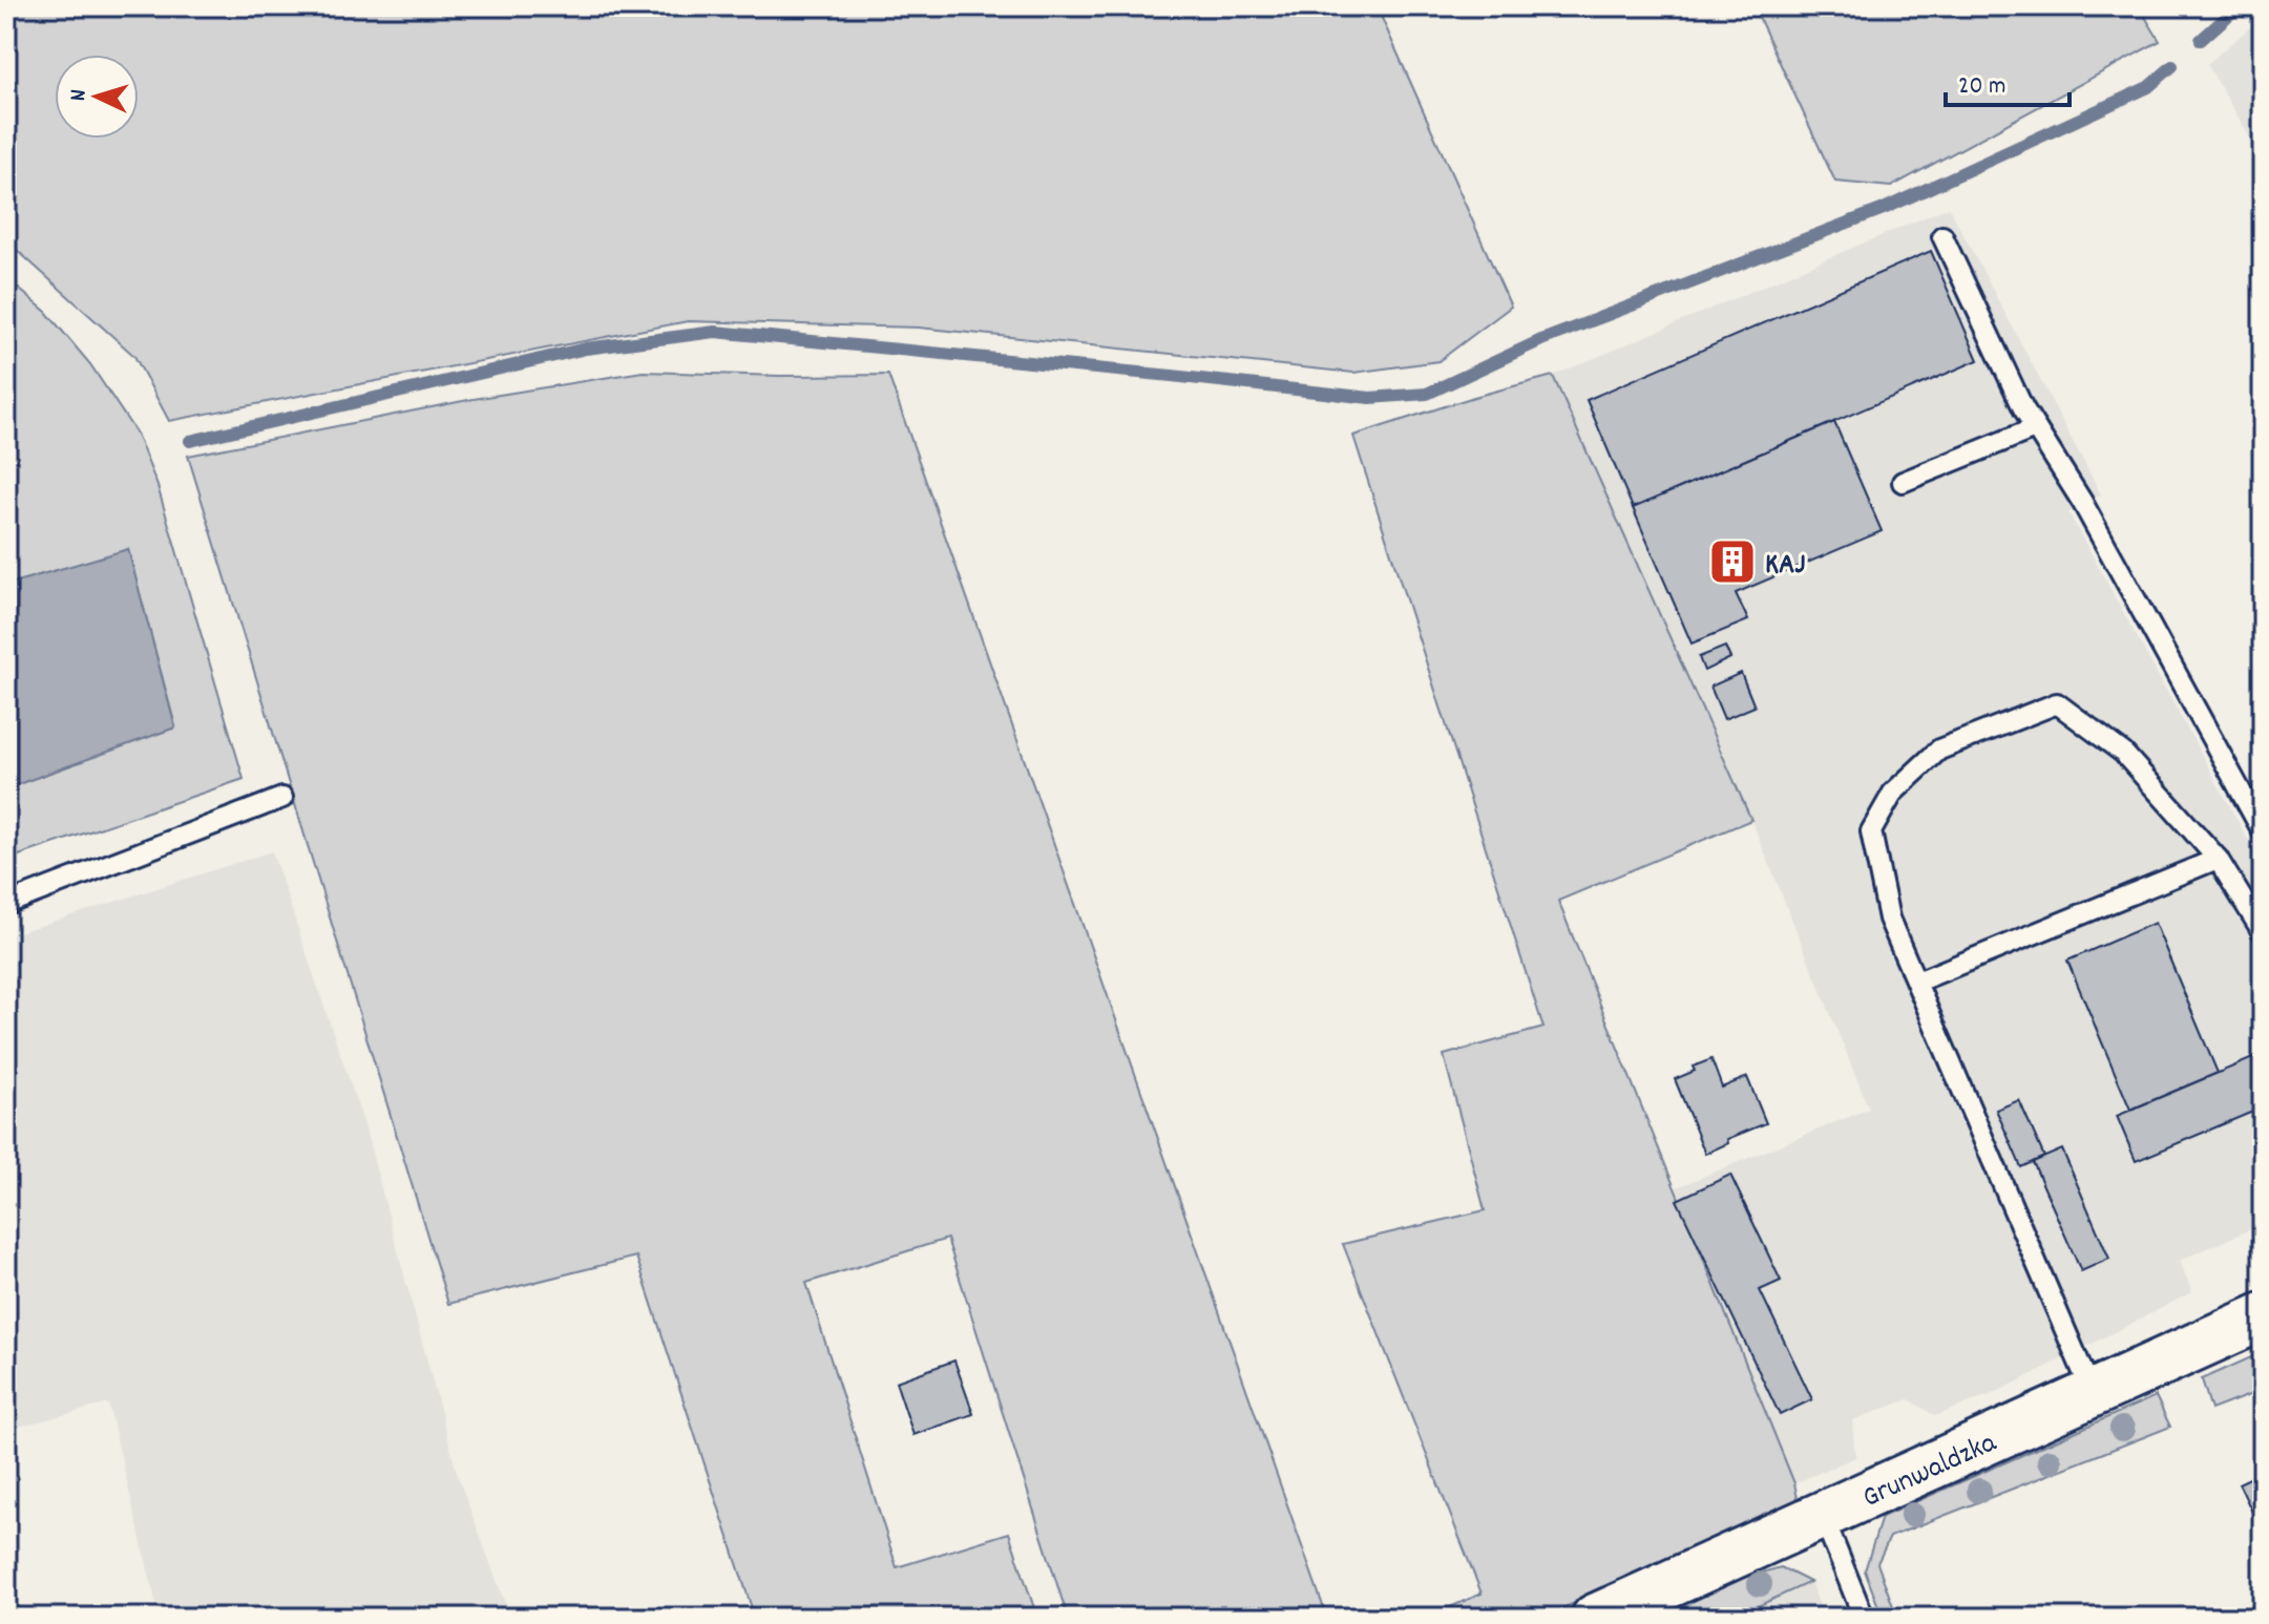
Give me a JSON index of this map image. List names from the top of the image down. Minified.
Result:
{"streets":{"main road":["Grunwaldzka"]},"places":{"building":["KAJ"]},"scale_bar":"20 m","north":"left"}
